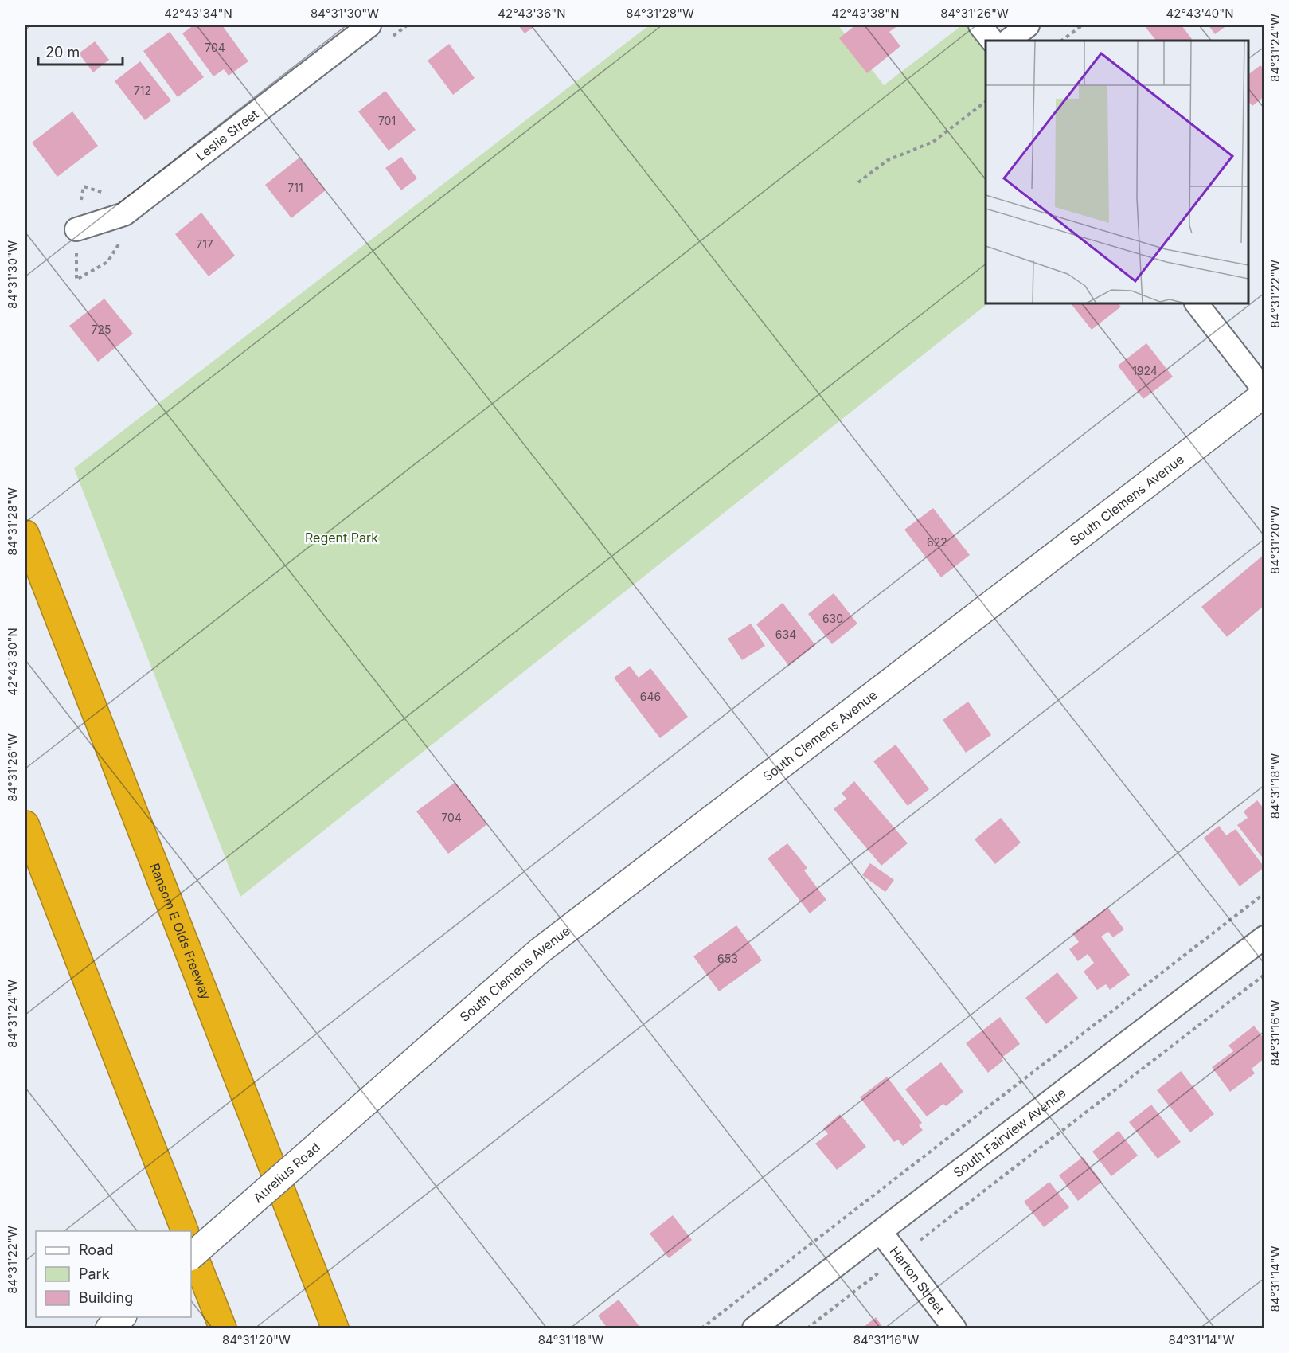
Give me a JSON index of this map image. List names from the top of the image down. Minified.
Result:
{"streets":{"highway":["Ransom E Olds Freeway"],"street":["Leslie Street","South Clemens Avenue","South Fairview Avenue","Aurelius Road","Harton Street"]},"crossings":[["South Clemens Avenue","Aurelius Road"],["South Fairview Avenue","Harton Street"]],"parks":["Regent Park"],"house_numbers":["704","712","701","711","717","725","1924","622","630","634","646","704","653"],"legend":["Road","Park","Building"],"scale_bar":"20 m","coordinates":["42°43'34\"N","84°31'30\"W","42°43'36\"N","84°31'28\"W","42°43'38\"N","84°31'26\"W","42°43'40\"N","84°31'24\"W","84°31'22\"W","84°31'20\"W","42°43'30\"N","84°31'18\"W","84°31'16\"W","84°31'14\"W"]}
